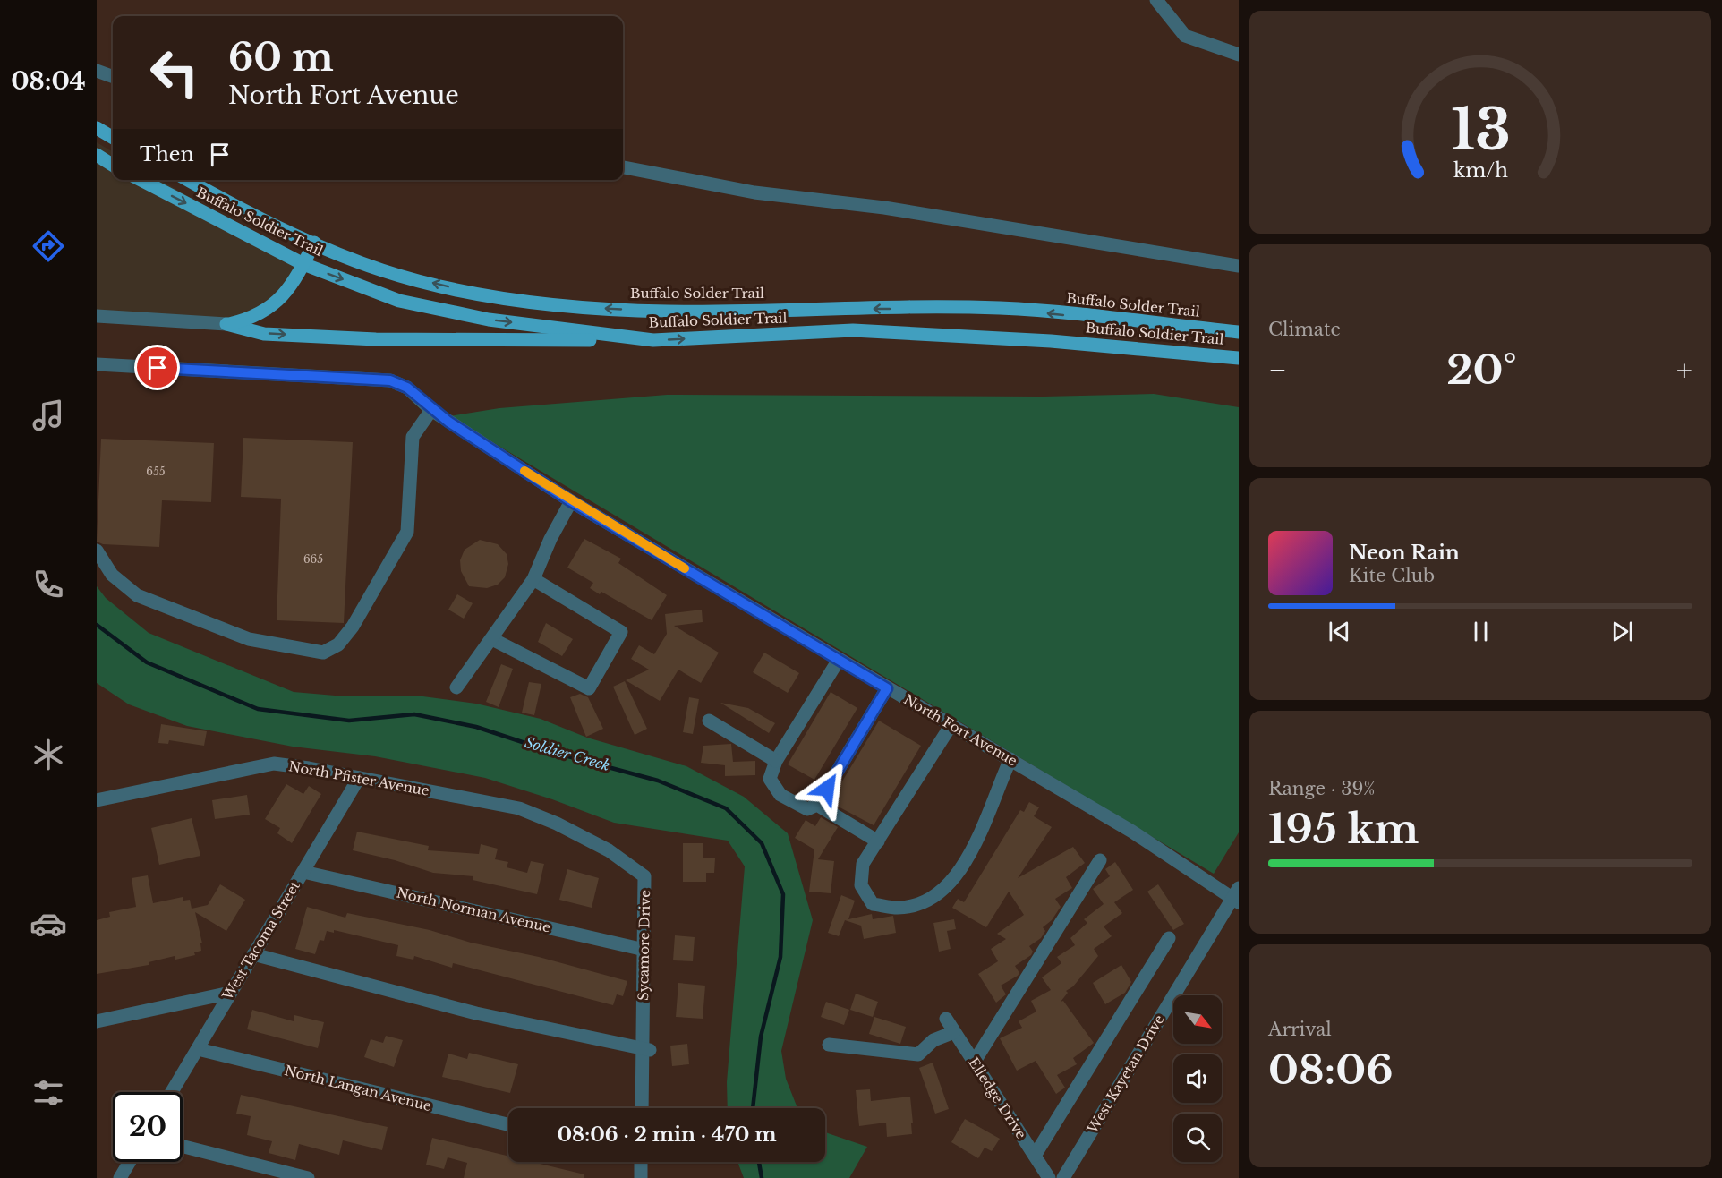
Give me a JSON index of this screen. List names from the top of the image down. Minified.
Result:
{"streets":{"main road":["Buffalo Soldier Trail","Buffalo Solder Trail"],"street":["North Fort Avenue","North Pfister Avenue","North Norman Avenue","West Tacoma Street","Sycamore Drive","West Kayetan Drive","North Langan Avenue","Elledge Drive"]},"crossings":[["North Fort Avenue","West Kayetan Drive"],["North Pfister Avenue","West Tacoma Street"],["North Pfister Avenue","Sycamore Drive"],["North Norman Avenue","West Tacoma Street"],["North Norman Avenue","Sycamore Drive"],["West Tacoma Street","North Langan Avenue"]],"water":["Soldier Creek"],"house_numbers":["655","665"],"north":"bottom right","page":{"tabs":"08:04","turn":["60 m","North Fort Avenue"],"then":"Then","tile":["Climate",["Range · 39%","195 km"],["Arrival","08:06"]],"heat":["−","20°","+"],"song":["Neon Rain","Kite Club"],"limit":"20","trip":"08:06 · 2 min · 470 m","gauge":["13","km/h"]}}
